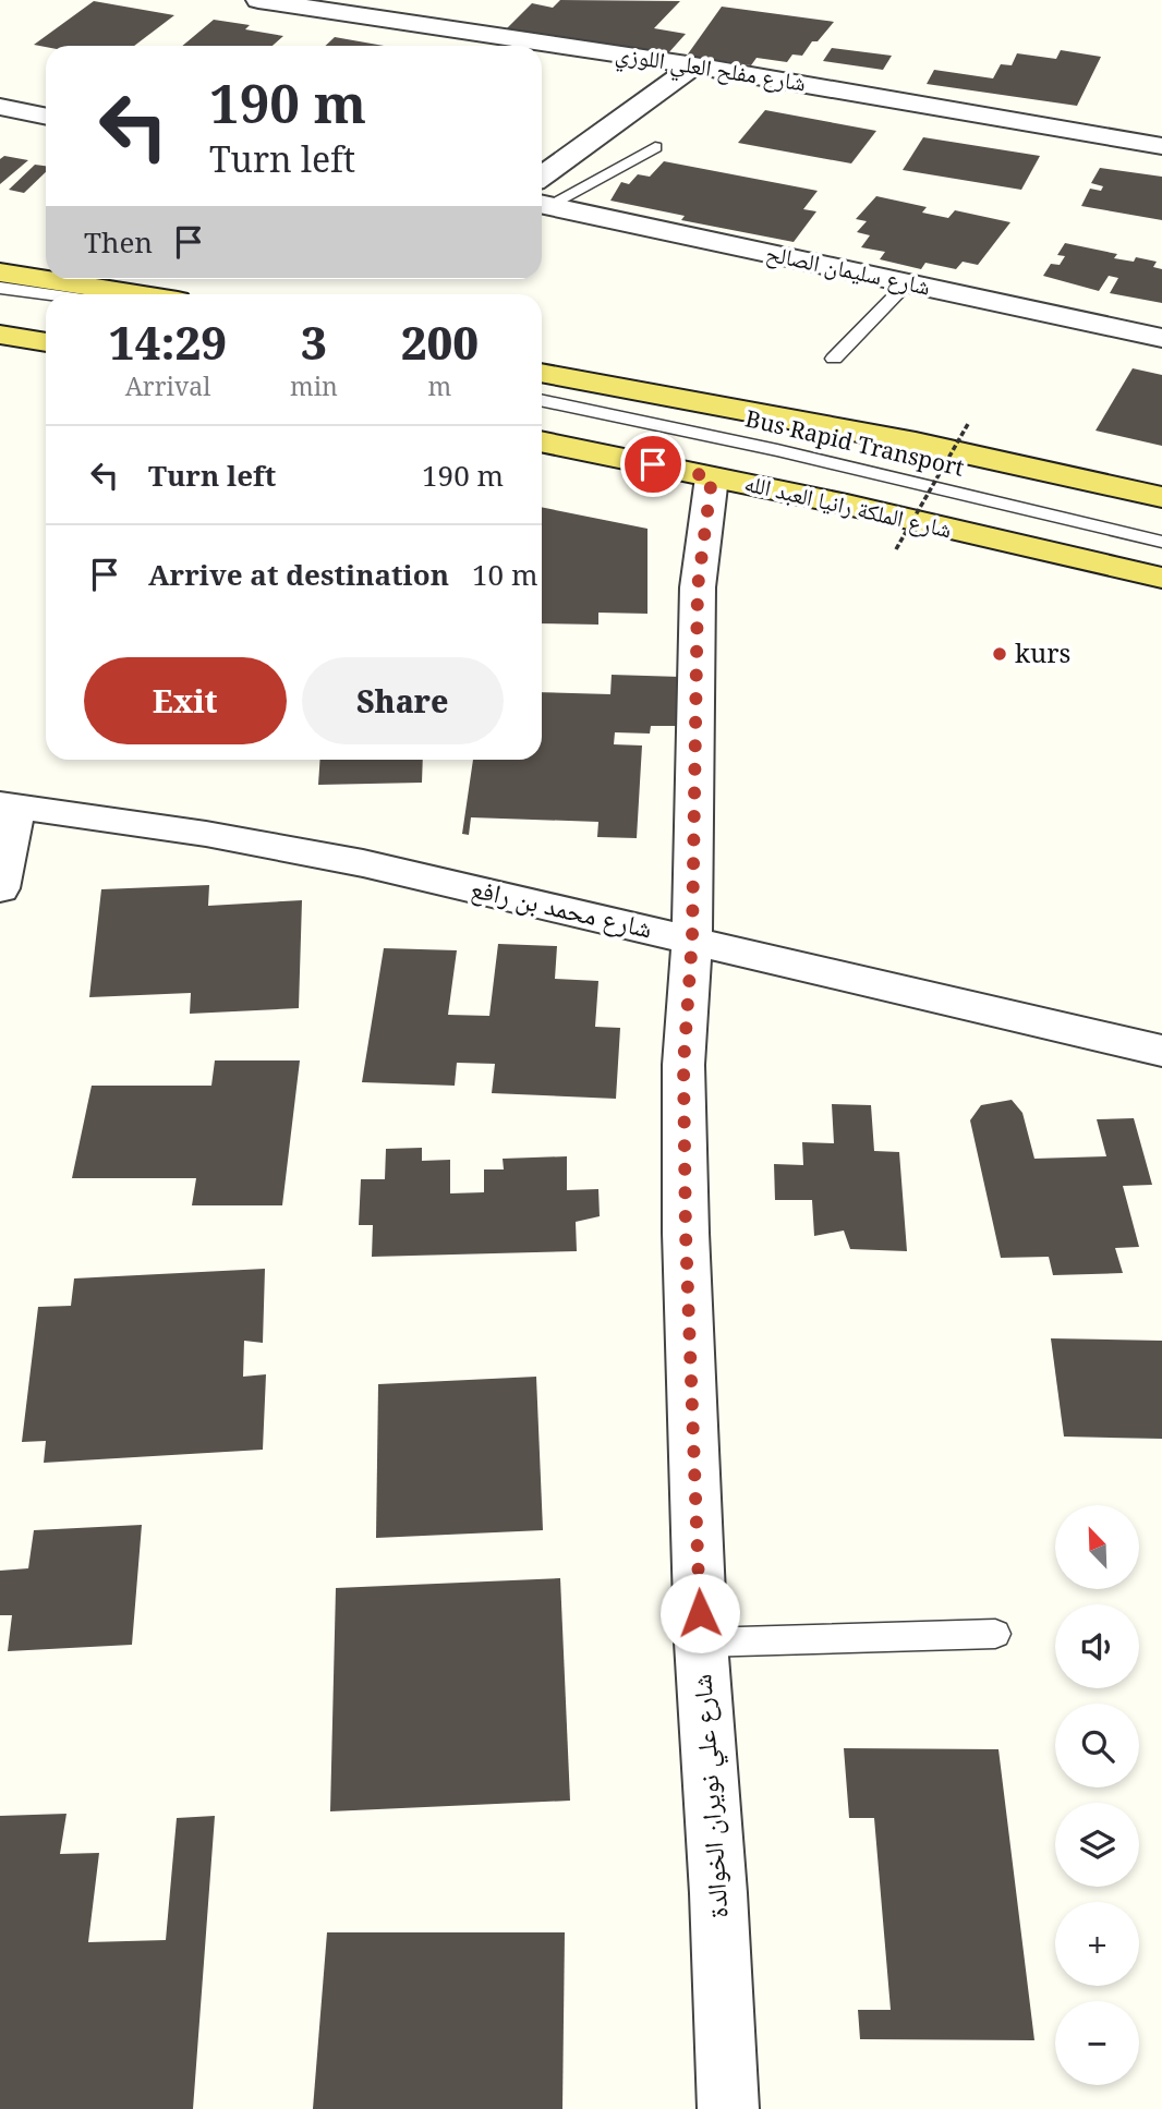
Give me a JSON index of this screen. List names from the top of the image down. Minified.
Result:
{"streets":{"main road":["شارع الملكة رانيا العبد الله"],"street":["شارع مفلح العلي اللوزي","شارع سليمان الصالح","شارع محمد بن رافع","شارع علي نويران الخوالدة"],"lane":["Bus Rapid Transport"]},"crossings":[["شارع الملكة رانيا العبد الله","شارع علي نويران الخوالدة"],["شارع محمد بن رافع","شارع علي نويران الخوالدة"]],"places":["kurs"],"north":"top left","page":{"turn":["190 m","Turn left"],"then":"Then","eta":["14:29","Arrival","3","min","200","m"],"list":[{"name":"Turn left","value":"190 m"},{"name":"Arrive at destination","value":"10 m"}],"buttons":["Exit","Share"],"map_buttons":["+","−"]}}
